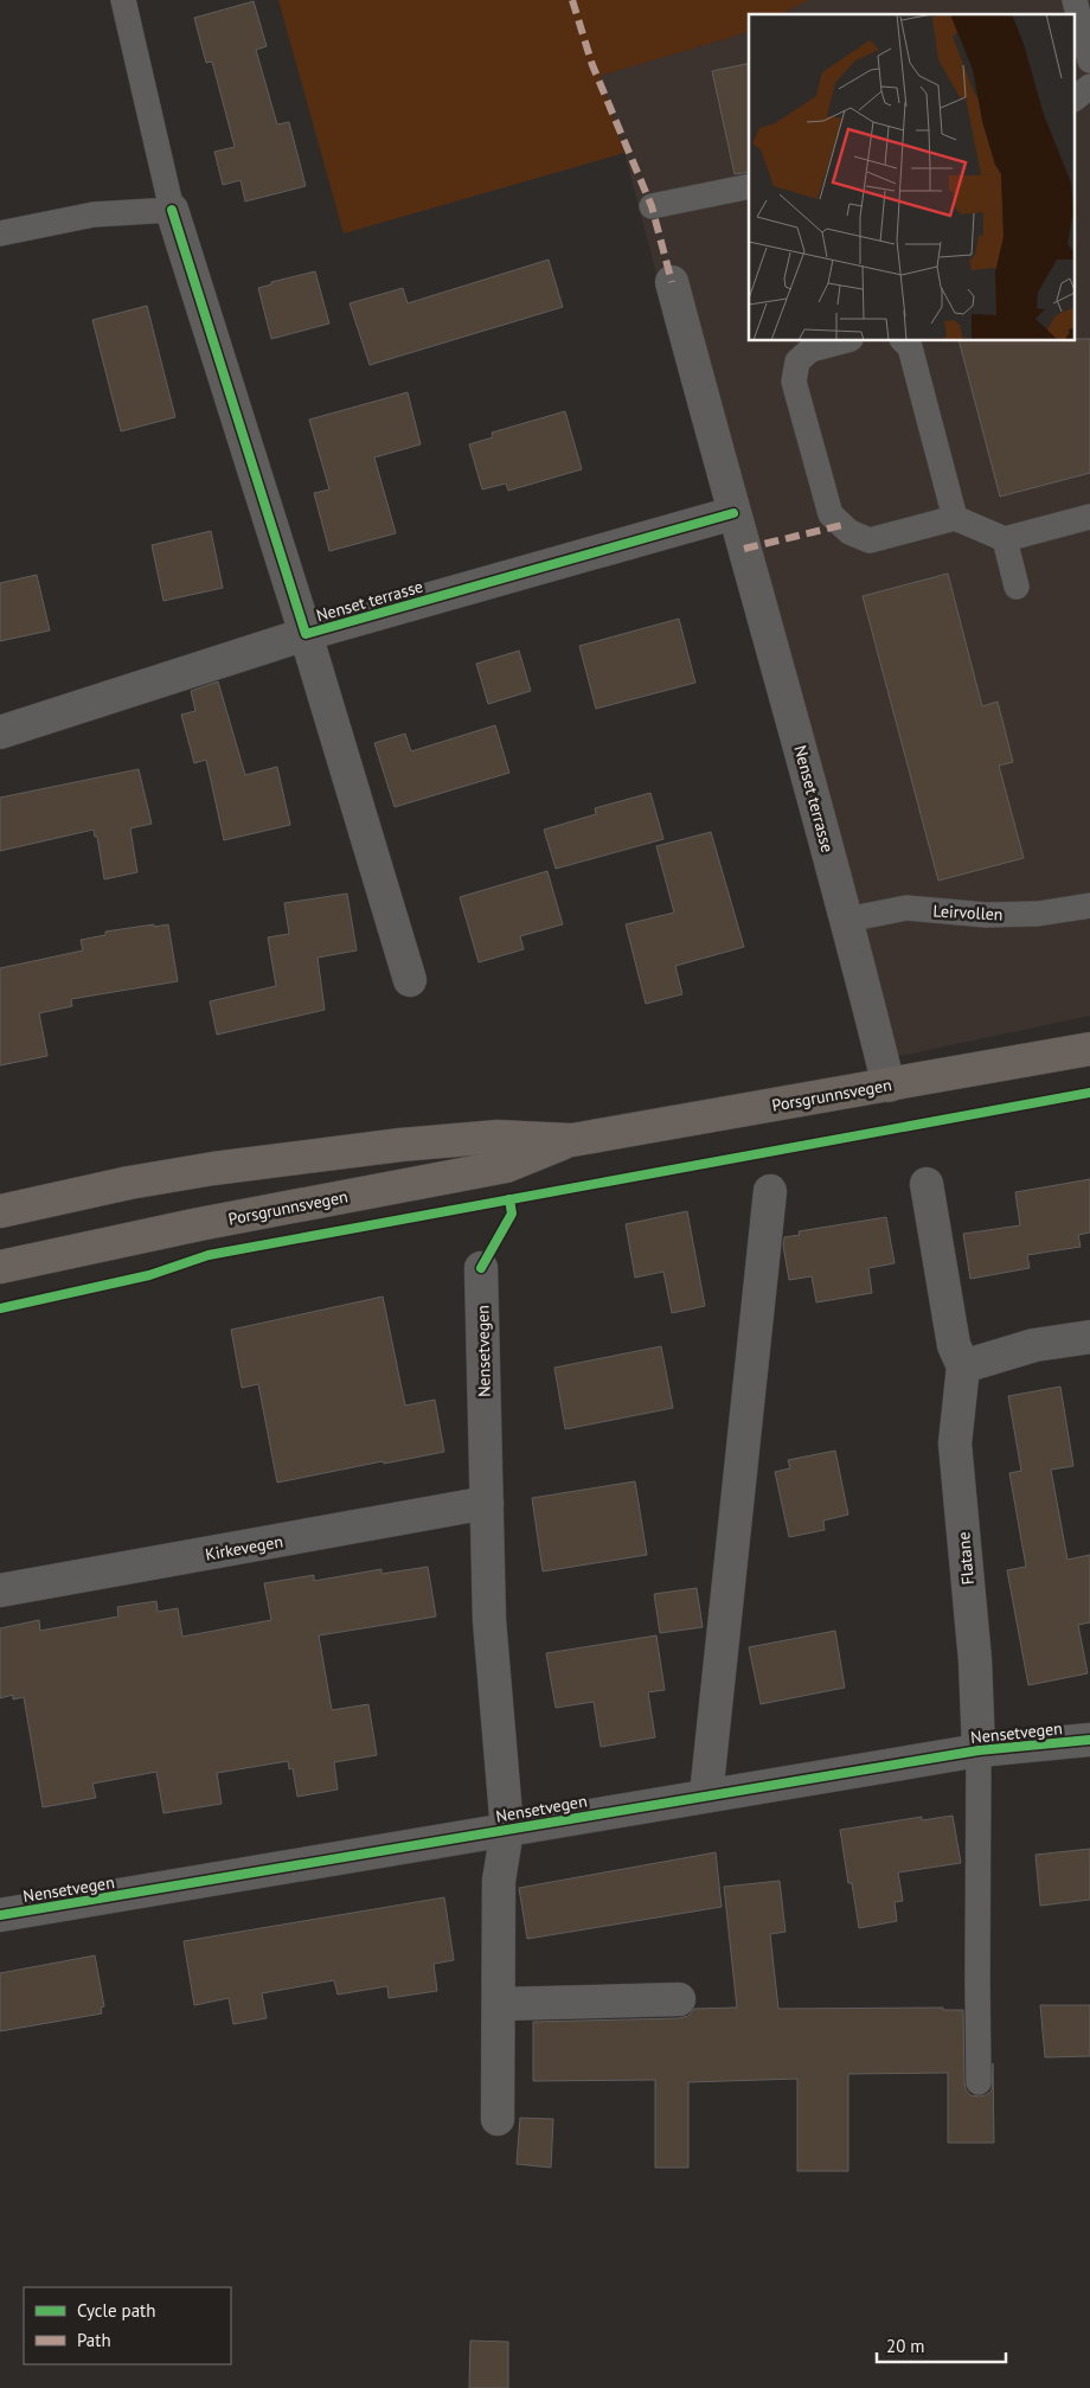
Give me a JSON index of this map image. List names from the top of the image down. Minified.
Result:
{"streets":{"highway":["Porsgrunnsvegen"],"street":["Nenset terrasse","Nensetvegen","Kirkevegen","Flatane"],"lane":["Leirvollen"]},"crossings":[["Nenset terrasse","Leirvollen"],["Nenset terrasse","Porsgrunnsvegen"],["Nensetvegen","Kirkevegen"],["Nensetvegen","Flatane"]],"legend":["Cycle path","Path"],"scale_bar":"20 m"}
